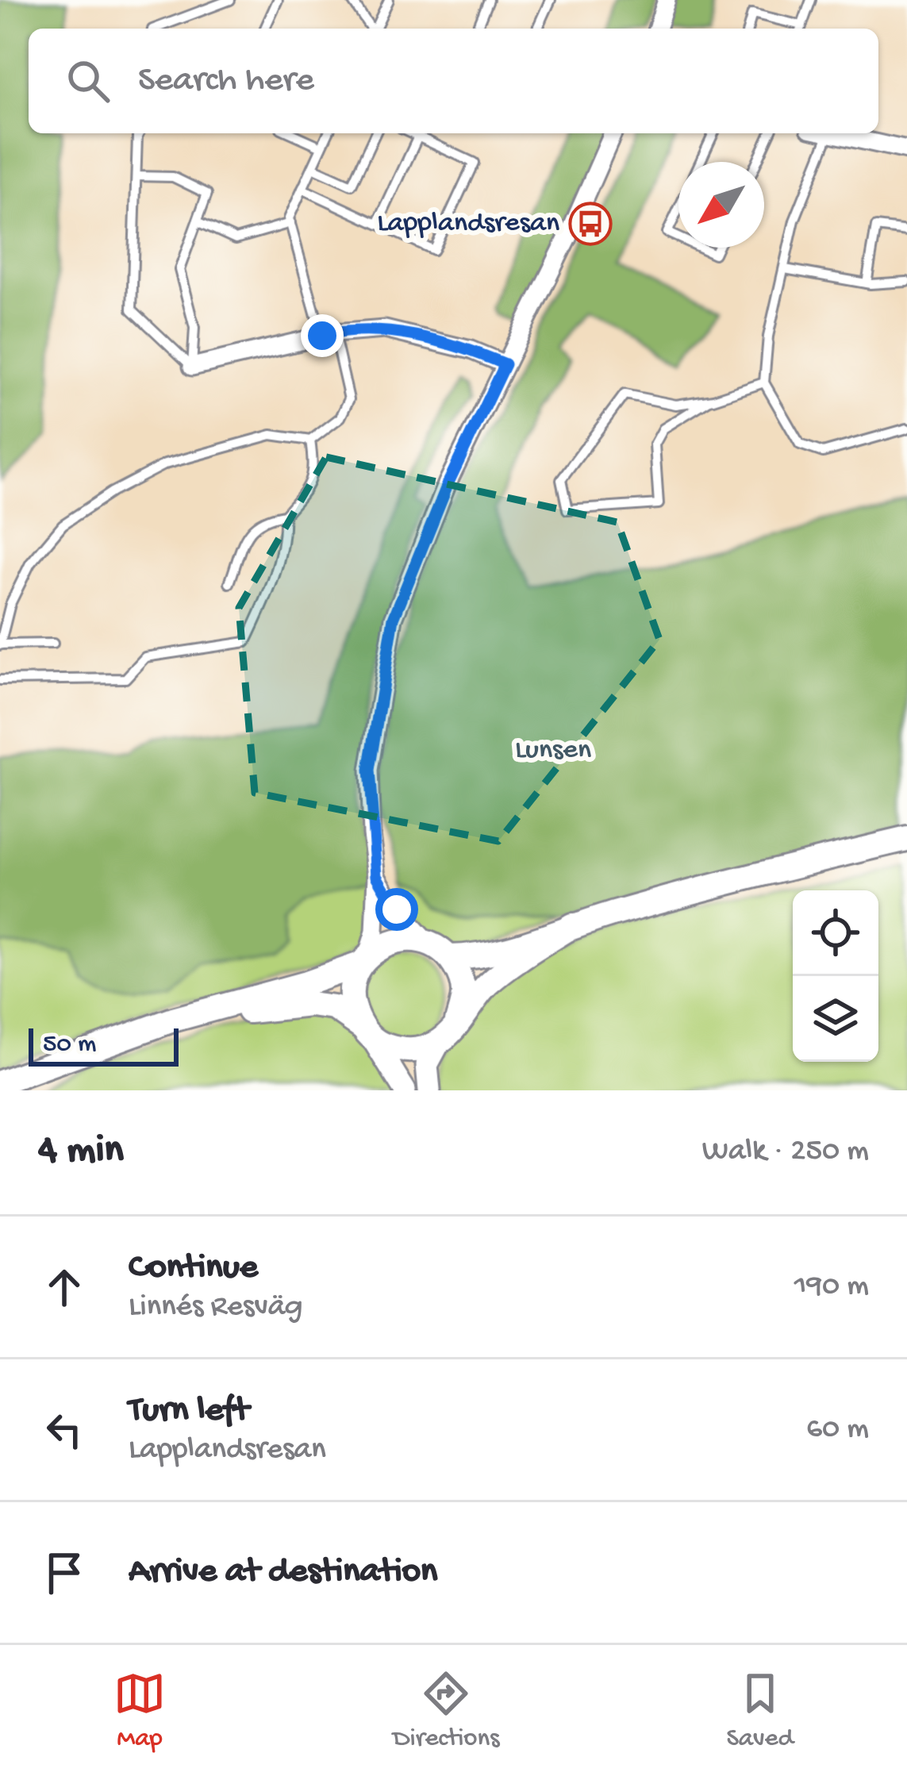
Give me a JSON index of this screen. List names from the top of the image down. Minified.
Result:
{"parks":["Lunsen"],"places":{"bus stop":["Lapplandsresan"]},"scale_bar":"50 m","north":"bottom left","page":{"search":"Search here","scale":"50 m","heading":["4 min","Walk · 250 m"],"list":[["Continue","Linnés Resväg","190 m"],["Turn left","Lapplandsresan","60 m"],"Arrive at destination"],"nav":["Map","Directions","Saved"]}}
